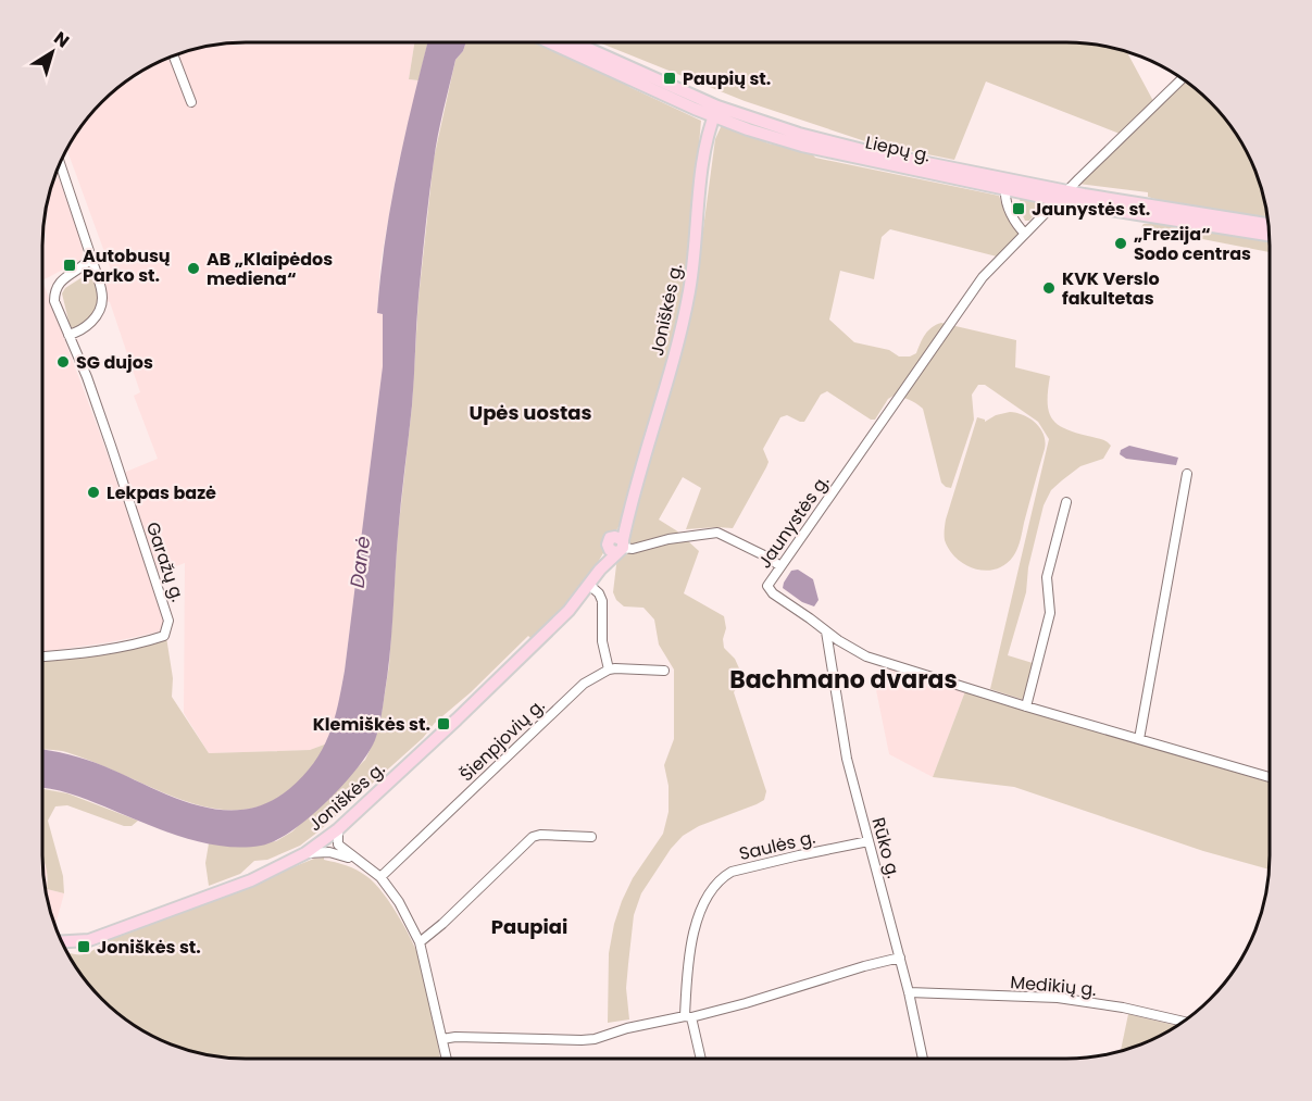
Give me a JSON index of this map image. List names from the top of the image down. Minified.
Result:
{"streets":{"main road":["Liepų g.","Joniškės g."],"street":["Jaunystės g.","Garažų g.","Šienpjovių g.","Saulės g.","Rūko g.","Medikių g."]},"crossings":[["Liepų g.","Joniškės g."],["Liepų g.","Jaunystės g."],["Jaunystės g.","Rūko g."],["Saulės g.","Rūko g."],["Rūko g.","Medikių g."]],"districts":["Upės uostas","Bachmano dvaras","Paupiai"],"water":["Danė"],"places":{"transit":["Paupių st.","Jaunystės st.","Autobusų Parko st.","Klemiškės st.","Joniškės st."],"other":["„Frezija“ Sodo centras","AB „Klaipėdos mediena“","KVK Verslo fakultetas","SG dujos","Lekpas bazė"]},"north":"top right"}
